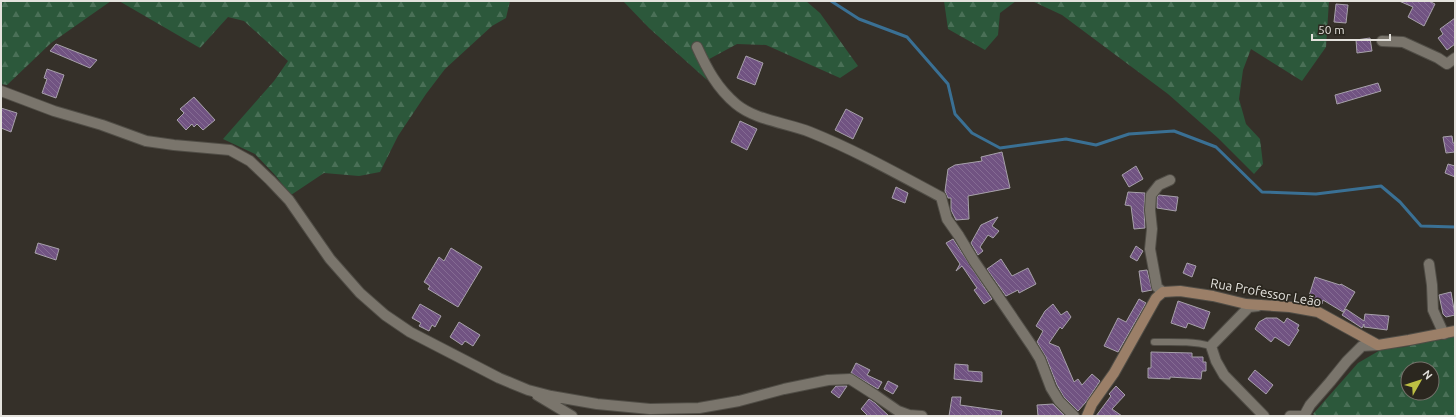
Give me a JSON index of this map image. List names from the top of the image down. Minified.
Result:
{"streets":{"street":["Rua Professor Leão"]},"scale_bar":"50 m","north":"top right"}
